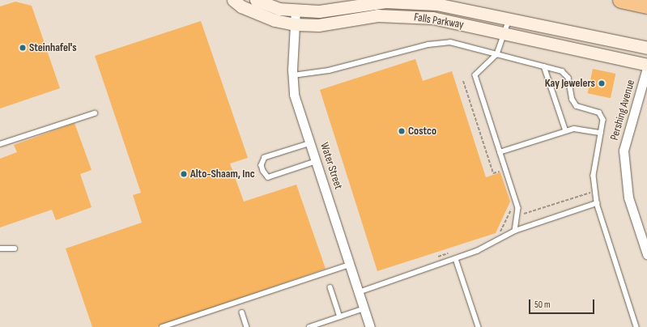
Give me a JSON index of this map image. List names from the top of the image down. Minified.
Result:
{"streets":{"street":["Falls Parkway","Pershing Avenue","Water Street"]},"crossings":[["Falls Parkway","Water Street"]],"places":["Steinhafel's","Kay Jewelers","Costco","Alto-Shaam, Inc"],"scale_bar":"50 m"}
